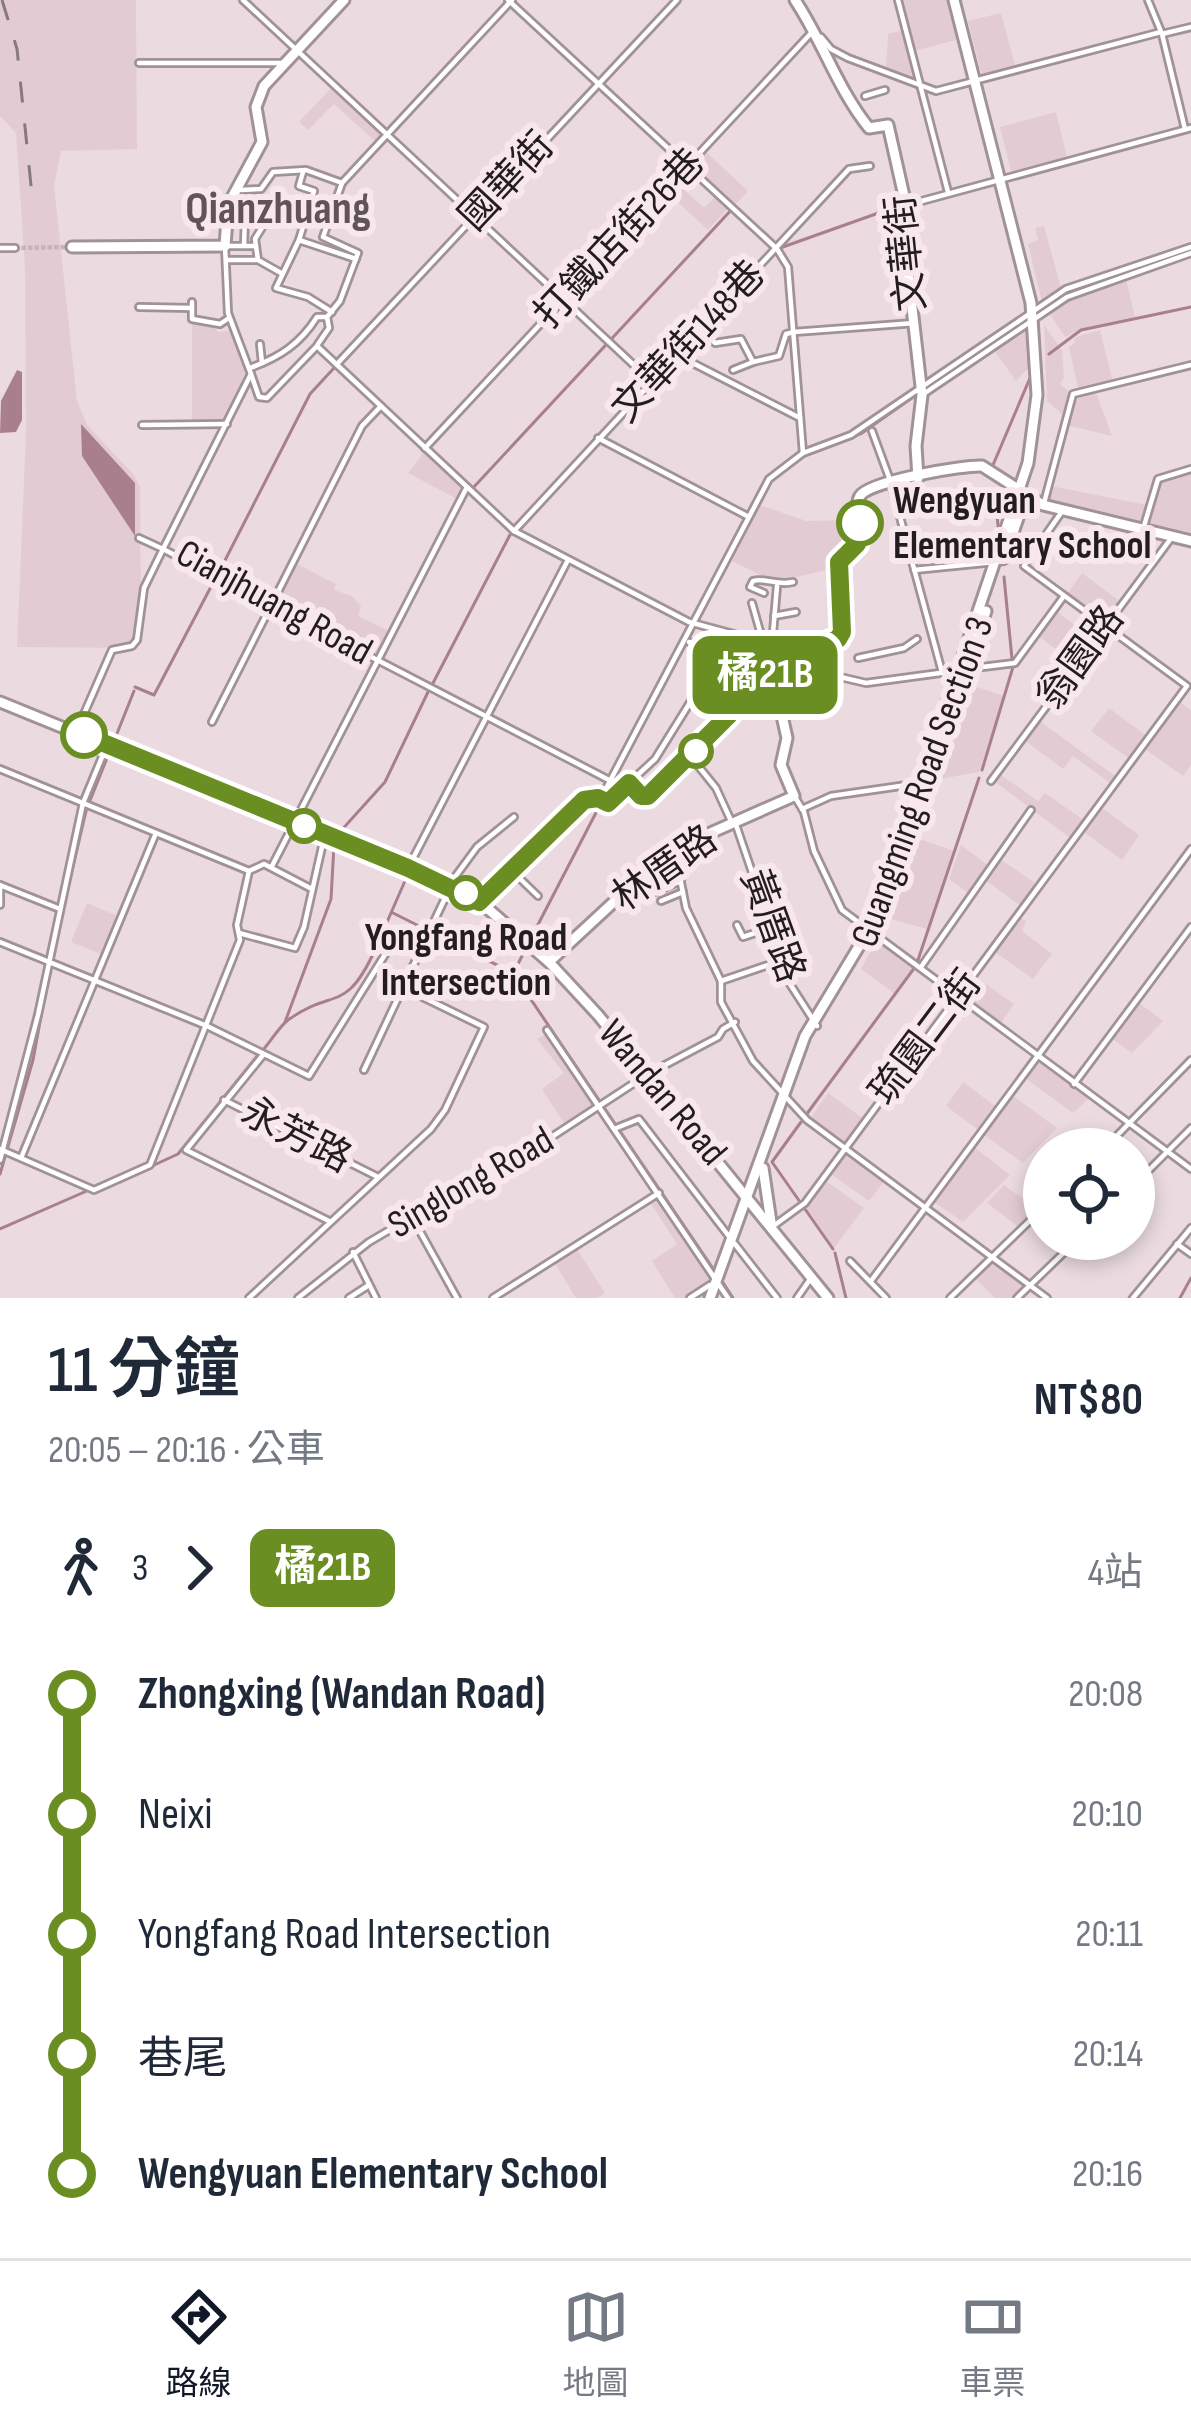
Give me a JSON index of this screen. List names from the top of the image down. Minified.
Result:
{"streets":{"street":["國華街","打鐵店街26巷","文華街","文華街148巷","Cianjhuang Road","翁園路","Guangming Road Section 3","林厝路","黃厝路","琉園二街","Wandan Road","永芳路","Singlong Road"]},"crossings":[["打鐵店街26巷","文華街"],["翁園路","Guangming Road Section 3"],["Guangming Road Section 3","黃厝路"],["Guangming Road Section 3","Wandan Road"],["林厝路","黃厝路"],["林厝路","Wandan Road"],["黃厝路","琉園二街"],["黃厝路","Singlong Road"],["琉園二街","Wandan Road"],["Wandan Road","Singlong Road"]],"districts":["Qianzhuang"],"places":["Wengyuan Elementary School","Yongfang Road Intersection"],"lines":["bus line 橘21B"],"page":{"on_map":"橘21B","heading":["11 分鐘","20:05 – 20:16 · 公車","NT$80"],"legs":["3","橘21B","4站"],"list":[{"name":"Zhongxing (Wandan Road)","value":"20:08"},{"name":"Neixi","value":"20:10"},{"name":"Yongfang Road Intersection","value":"20:11"},{"name":"巷尾","value":"20:14"},{"name":"Wengyuan Elementary School","value":"20:16"}],"tabs":["路線","地圖","車票"]}}
